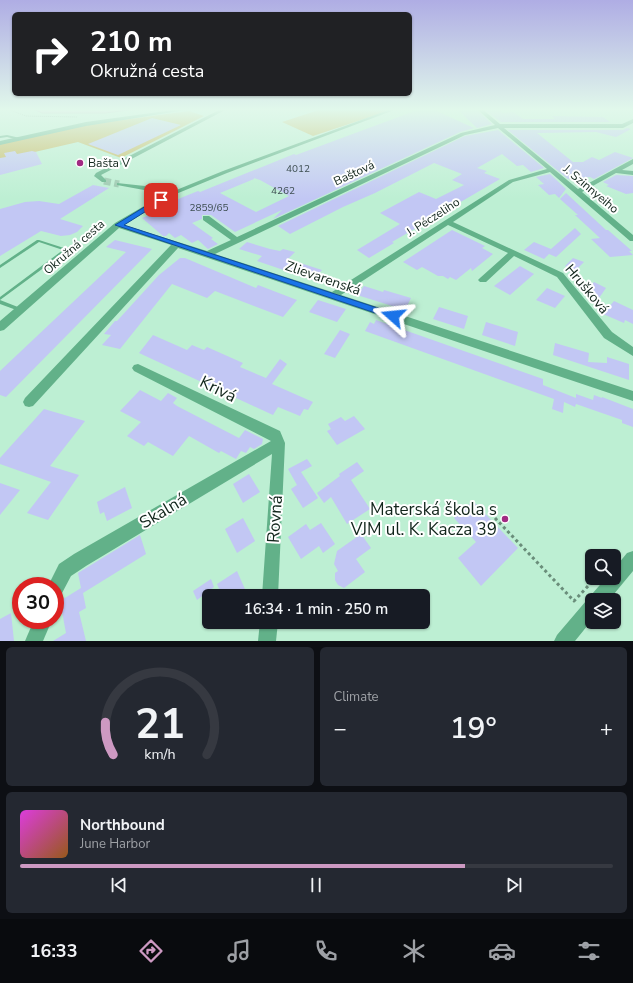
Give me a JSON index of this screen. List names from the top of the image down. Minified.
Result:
{"streets":{"street":["Baštová","J. Szinnyeiho","J. Péczeliho","Okružná cesta","Zlievarenská","Hrušková","Krivá","Skalná","Rovná"]},"crossings":[["Baštová","Zlievarenská"],["J. Szinnyeiho","J. Péczeliho"],["J. Péczeliho","Zlievarenská"],["J. Péczeliho","Hrušková"],["Okružná cesta","Zlievarenská"],["Krivá","Skalná"],["Krivá","Rovná"],["Skalná","Rovná"]],"places":["Bašta V","Materská škola s VJM ul. K. Kacza 39"],"house_numbers":["4012","4262","2859/65"],"page":{"turn":["210 m","Okružná cesta"],"limit":"30","trip":"16:34 · 1 min · 250 m","tile":"Climate","heat":["−","19°","+"],"song":["Northbound","June Harbor"],"tabs":"16:33","gauge":["21","km/h"]}}
